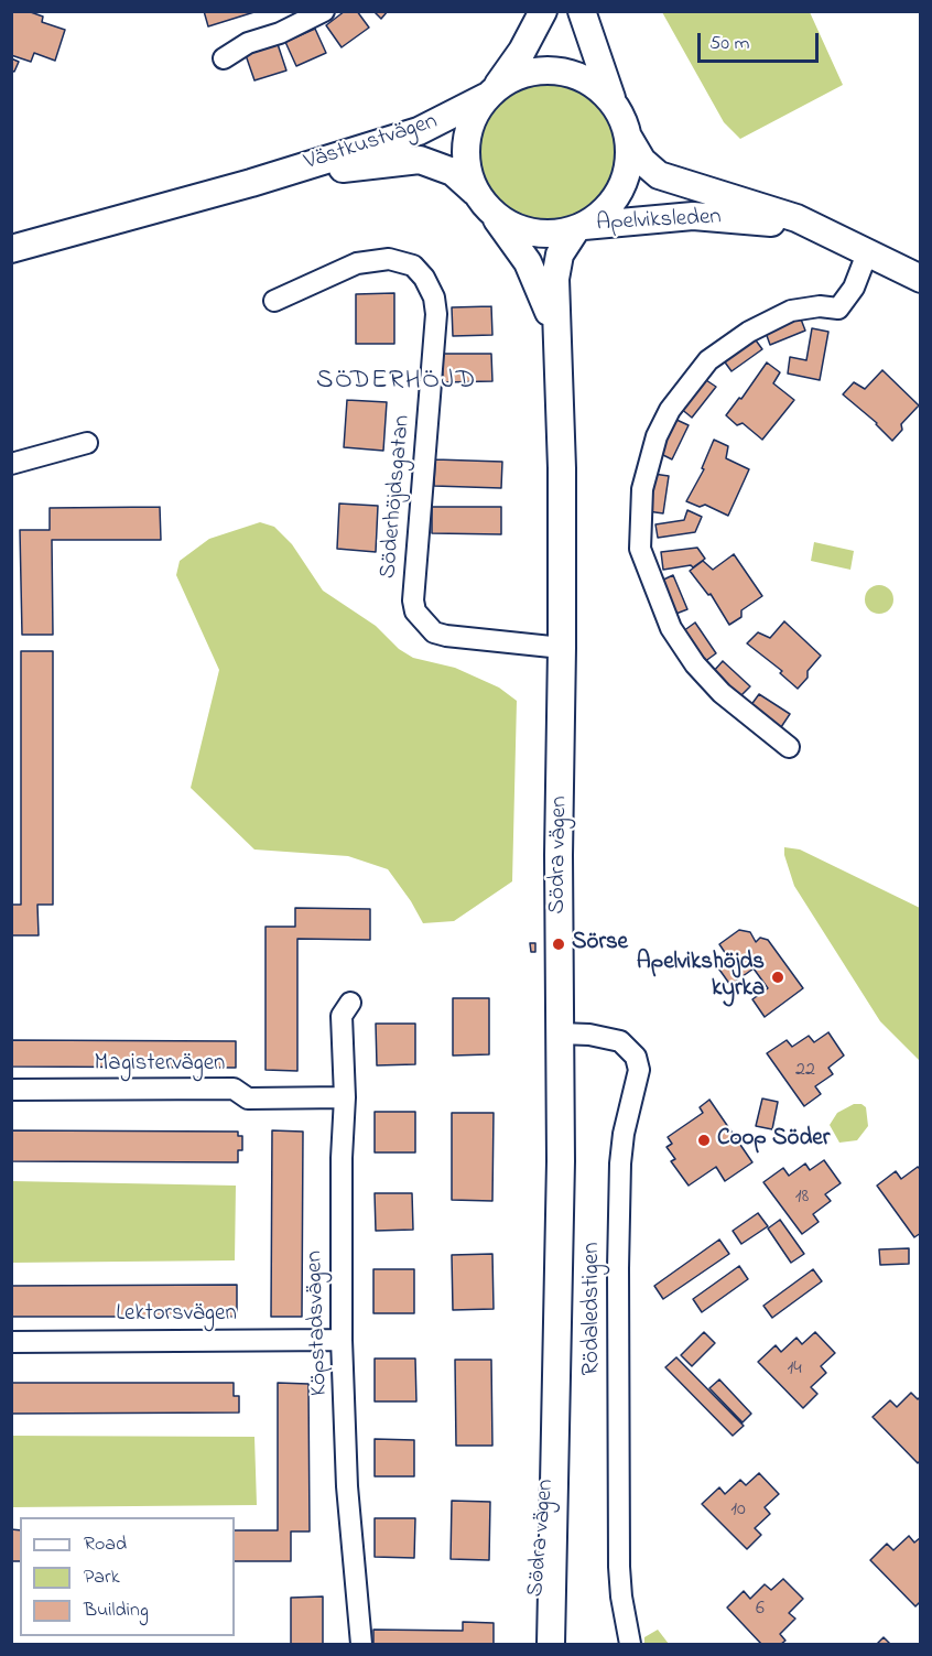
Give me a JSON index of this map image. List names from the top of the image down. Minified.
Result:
{"streets":{"street":["Västkustvägen","Apelviksleden","Söderhöjdsgatan","Södra vägen","Magistervägen","Rödaledstigen","Lektorsvägen","Köpstadsvägen"]},"crossings":[["Västkustvägen","Apelviksleden"],["Västkustvägen","Södra vägen"],["Apelviksleden","Södra vägen"],["Söderhöjdsgatan","Södra vägen"],["Södra vägen","Rödaledstigen"],["Magistervägen","Köpstadsvägen"],["Lektorsvägen","Köpstadsvägen"]],"districts":["SÖDERHÖJD"],"places":["Sörse","Apelvikshöjds kyrka","Coop Söder"],"house_numbers":["22","18","14","10","6"],"legend":["Road","Park","Building"],"scale_bar":"50 m"}
